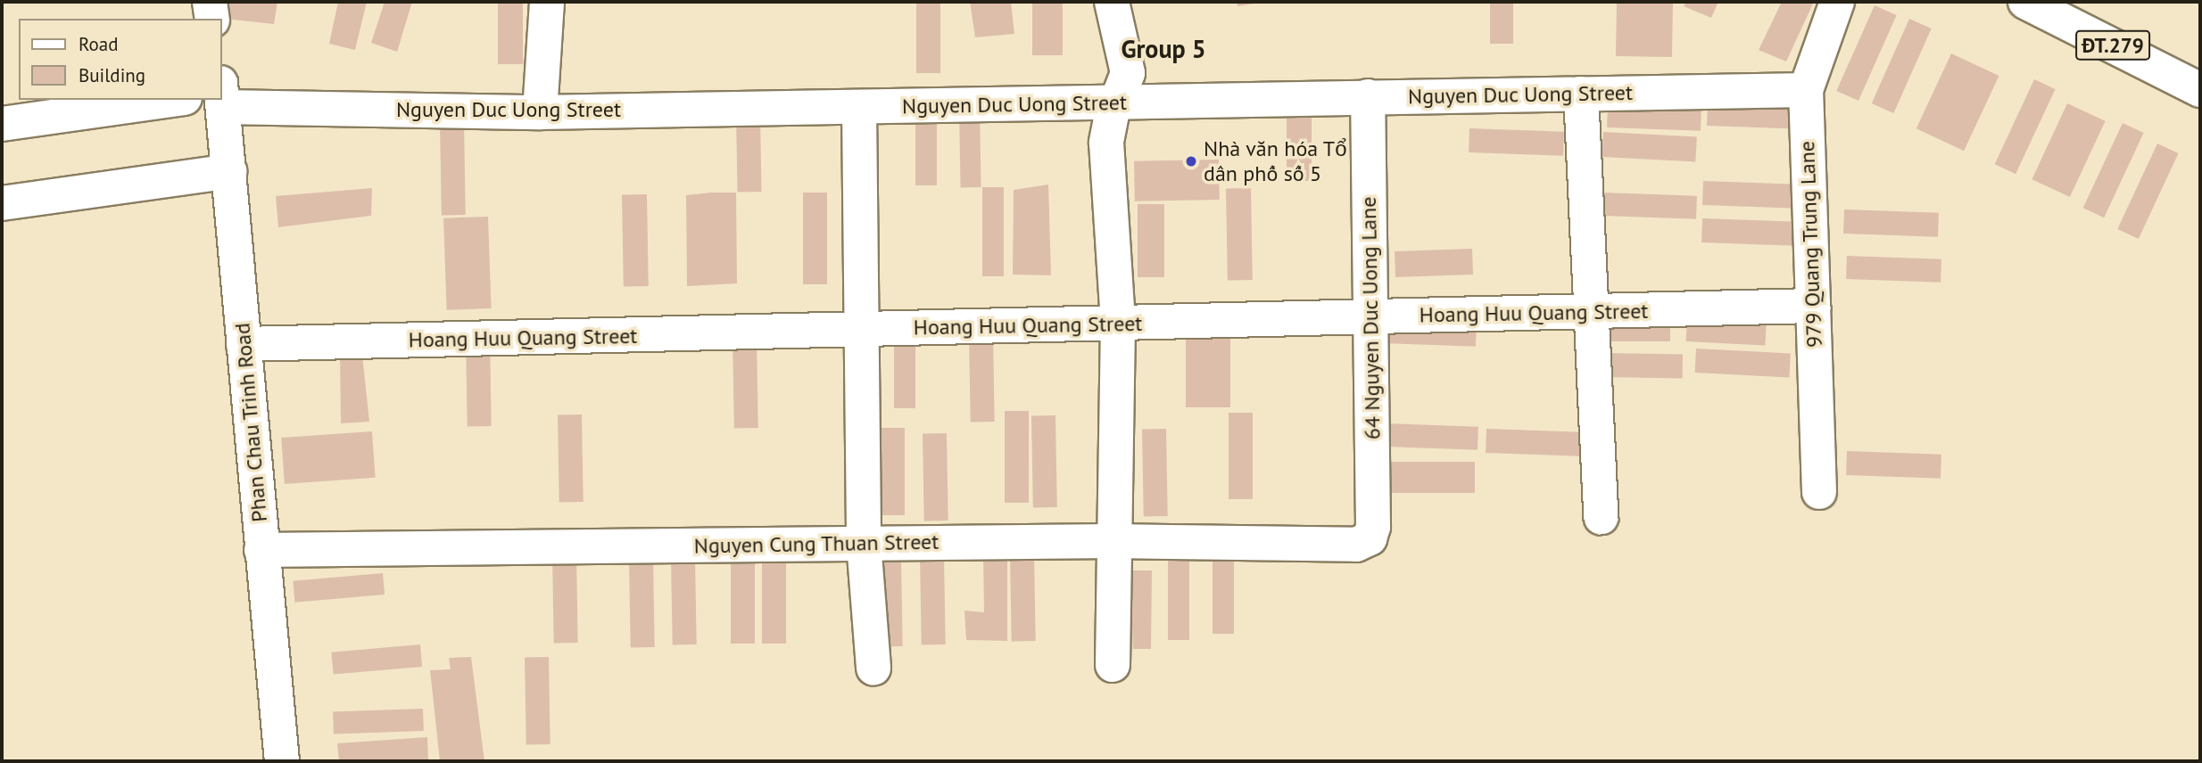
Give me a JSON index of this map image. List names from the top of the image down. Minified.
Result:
{"streets":{"street":["ĐT.279","Nguyen Duc Uong Street","979 Quang Trung Lane","Hoang Huu Quang Street","64 Nguyen Duc Uong Lane","Phan Chau Trinh Road","Nguyen Cung Thuan Street"]},"crossings":[["Nguyen Duc Uong Street","979 Quang Trung Lane"],["Nguyen Duc Uong Street","64 Nguyen Duc Uong Lane"],["Nguyen Duc Uong Street","Phan Chau Trinh Road"],["979 Quang Trung Lane","Hoang Huu Quang Street"],["Hoang Huu Quang Street","64 Nguyen Duc Uong Lane"],["Hoang Huu Quang Street","Phan Chau Trinh Road"],["64 Nguyen Duc Uong Lane","Nguyen Cung Thuan Street"],["Phan Chau Trinh Road","Nguyen Cung Thuan Street"]],"districts":["Group 5"],"places":["Nhà văn hóa Tổ dân phố số 5"],"legend":["Road","Building"]}
